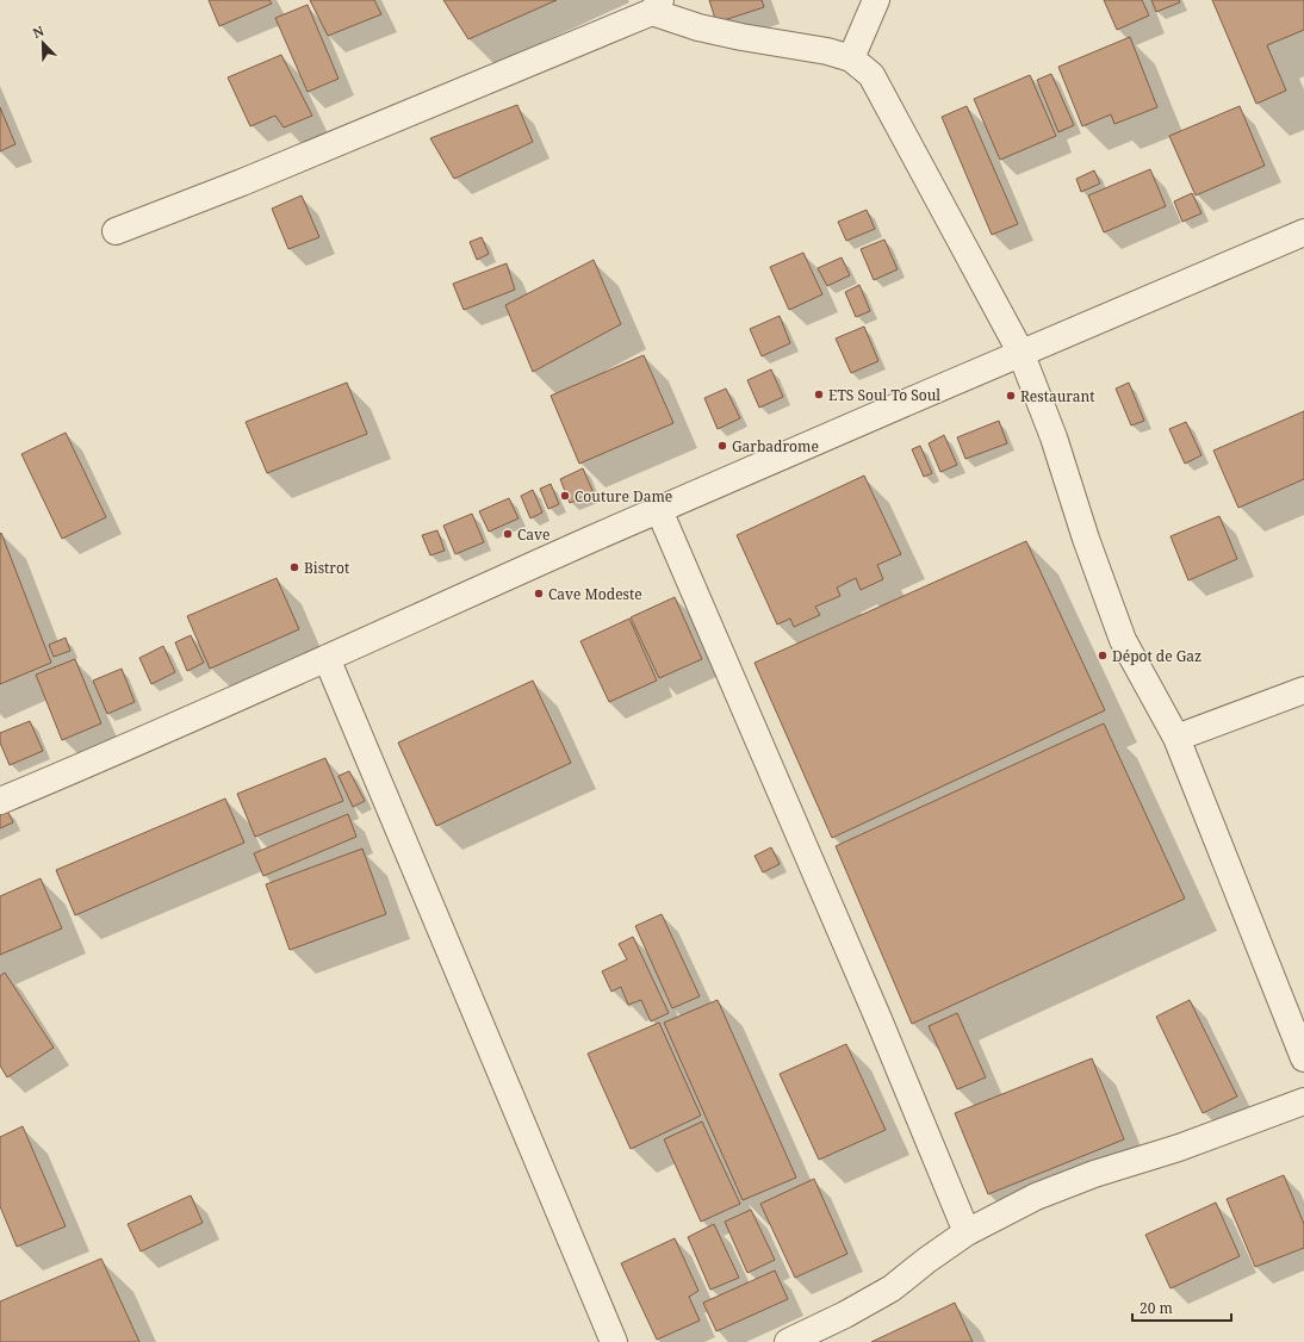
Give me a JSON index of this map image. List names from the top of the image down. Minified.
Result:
{"places":["ETS Soul To Soul","Restaurant","Garbadrome","Couture Dame","Cave","Bistrot","Cave Modeste","Dépot de Gaz"],"scale_bar":"20 m","north":"top left"}
